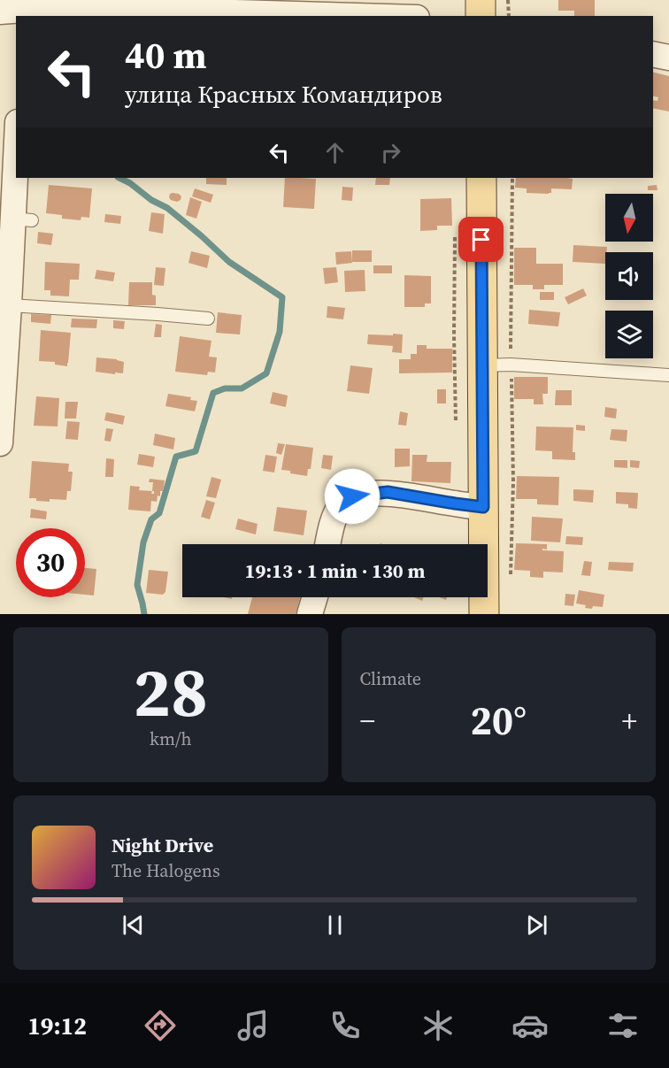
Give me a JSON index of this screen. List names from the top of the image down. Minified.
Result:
{"north":"bottom","page":{"turn":["40 m","улица Красных Командиров"],"limit":"30","trip":"19:13 · 1 min · 130 m","tile":[["28","km/h"],"Climate"],"heat":["−","20°","+"],"song":["Night Drive","The Halogens"],"tabs":"19:12"}}
